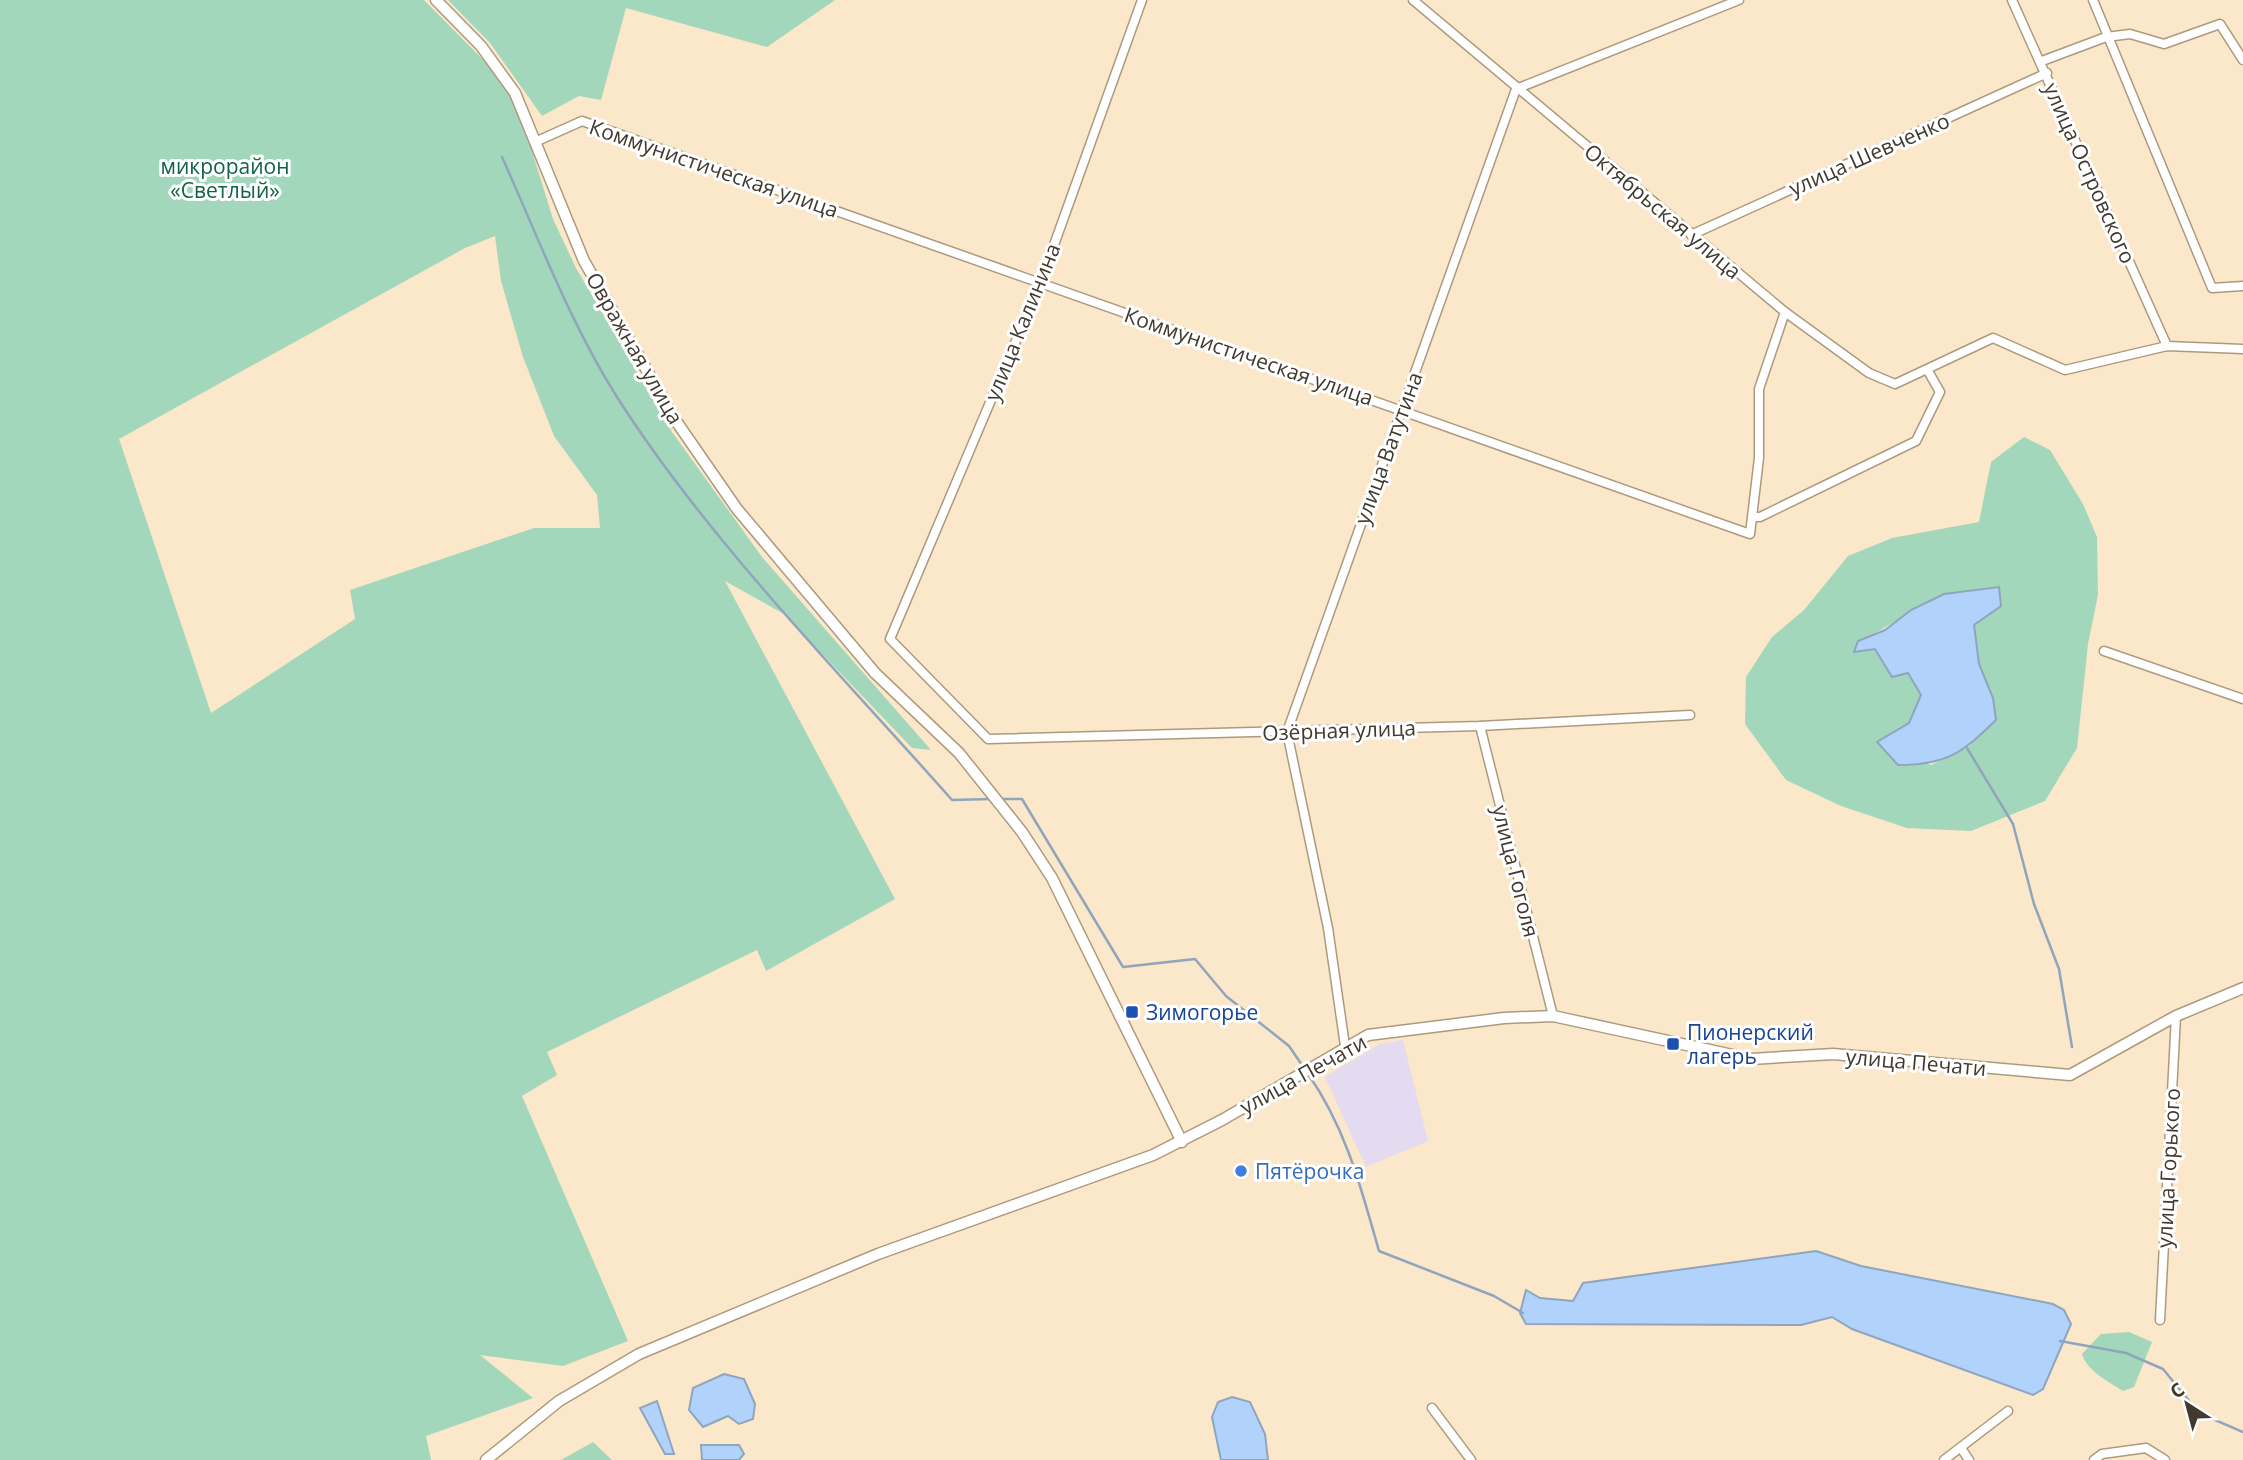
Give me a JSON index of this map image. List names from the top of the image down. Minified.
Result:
{"streets":{"street":["улица Шевченко","Коммунистическая улица","улица Островского","Октябрьская улица","улица Калинина","Овражная улица","улица Ватутина","Озёрная улица","улица Гоголя","улица Печати","улица Горького"]},"crossings":[["улица Шевченко","улица Островского"],["улица Шевченко","Октябрьская улица"],["Коммунистическая улица","улица Калинина"],["Коммунистическая улица","Овражная улица"],["Коммунистическая улица","улица Ватутина"],["Октябрьская улица","улица Ватутина"],["улица Калинина","Озёрная улица"],["Овражная улица","улица Печати"],["улица Ватутина","Озёрная улица"],["Озёрная улица","улица Гоголя"],["улица Гоголя","улица Печати"],["улица Печати","улица Горького"]],"parks":["микрорайон «Светлый»"],"places":{"transit":["Зимогорье","Пионерский лагерь"],"other":["Пятёрочка"]},"north":"top left"}
